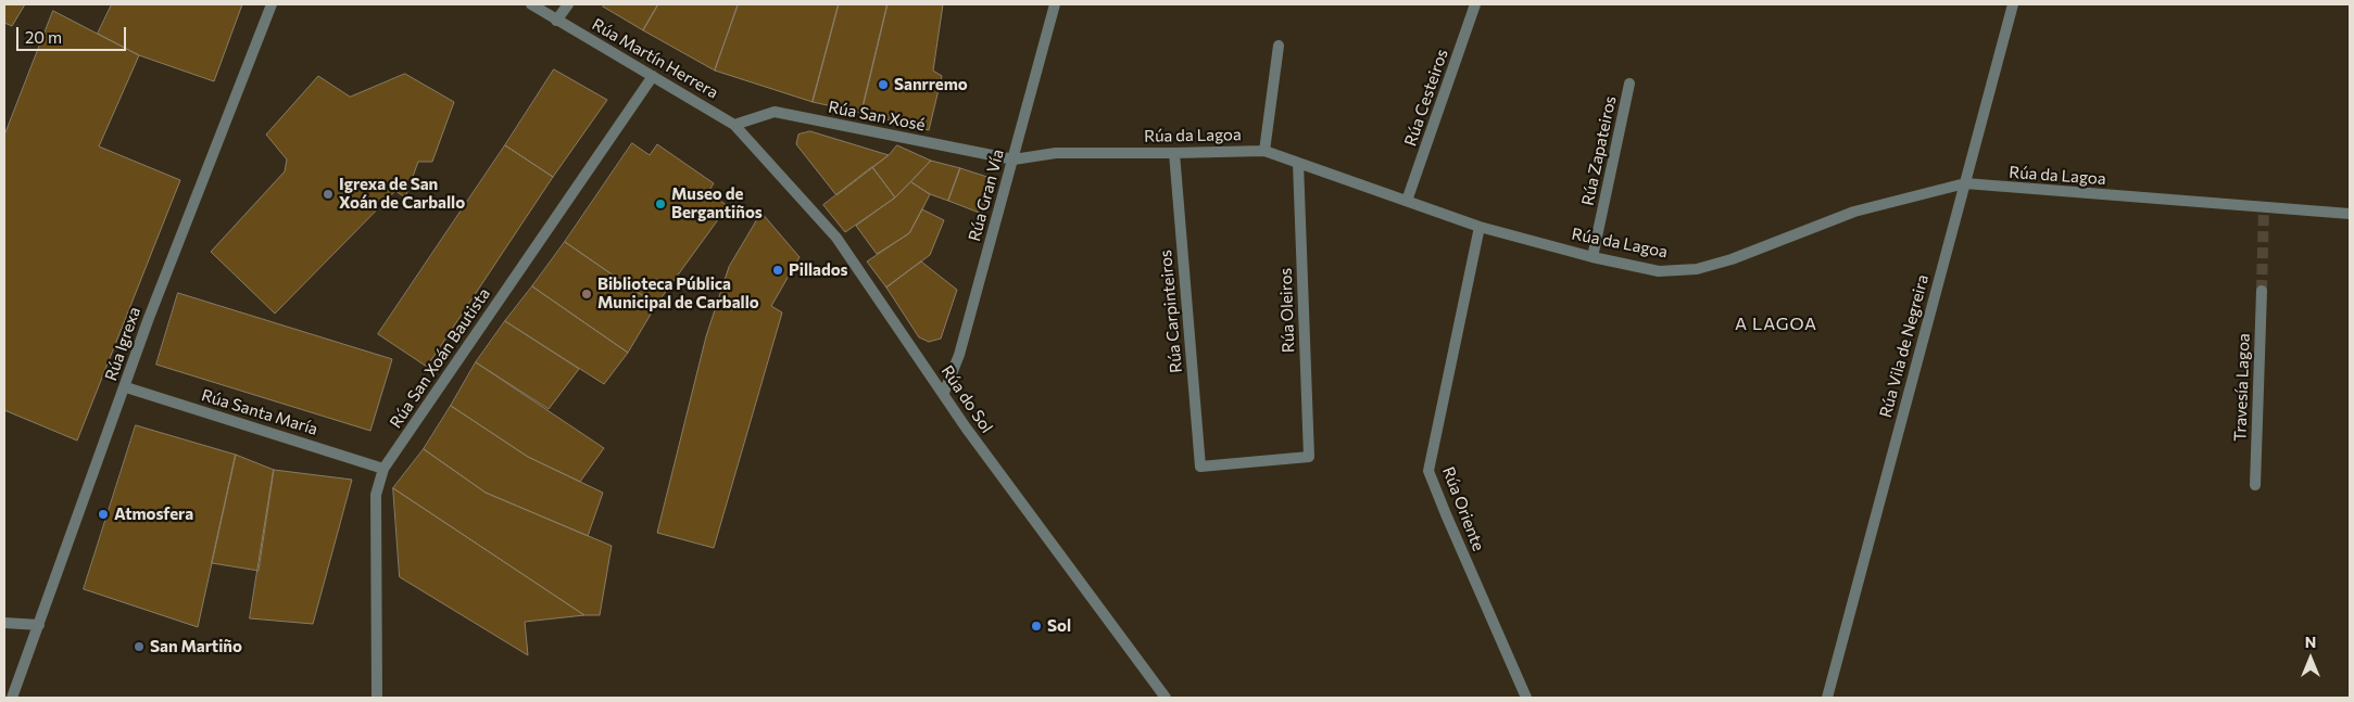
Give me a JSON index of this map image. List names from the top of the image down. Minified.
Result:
{"streets":{"street":["Rúa Martín Herrera","Rúa Cesteiros","Rúa San Xosé","Rúa da Lagoa","Rúa Zapateiros","Rúa Gran Vía","Rúa Oleiros","Rúa Carpinteiros","Rúa Igrexa","Rúa Vila de Negreira","Rúa San Xoán Bautista","Travesía Lagoa","Rúa do Sol","Rúa Santa María","Rúa Oriente"]},"crossings":[["Rúa Martín Herrera","Rúa San Xosé"],["Rúa Martín Herrera","Rúa San Xoán Bautista"],["Rúa Martín Herrera","Rúa do Sol"],["Rúa Cesteiros","Rúa da Lagoa"],["Rúa San Xosé","Rúa da Lagoa"],["Rúa San Xosé","Rúa Gran Vía"],["Rúa San Xosé","Rúa do Sol"],["Rúa da Lagoa","Rúa Zapateiros"],["Rúa da Lagoa","Rúa Gran Vía"],["Rúa da Lagoa","Rúa Oleiros"],["Rúa da Lagoa","Rúa Carpinteiros"],["Rúa da Lagoa","Rúa Vila de Negreira"],["Rúa da Lagoa","Rúa Oriente"],["Rúa Gran Vía","Rúa do Sol"],["Rúa Oleiros","Rúa Carpinteiros"],["Rúa Igrexa","Rúa Santa María"],["Rúa San Xoán Bautista","Rúa Santa María"]],"districts":["A LAGOA"],"places":["Sanrremo","Igrexa de San Xoán de Carballo","Museo de Bergantiños","Pillados","Biblioteca Pública Municipal de Carballo","Atmosfera","Sol","San Martiño"],"scale_bar":"20 m","north":"top"}
